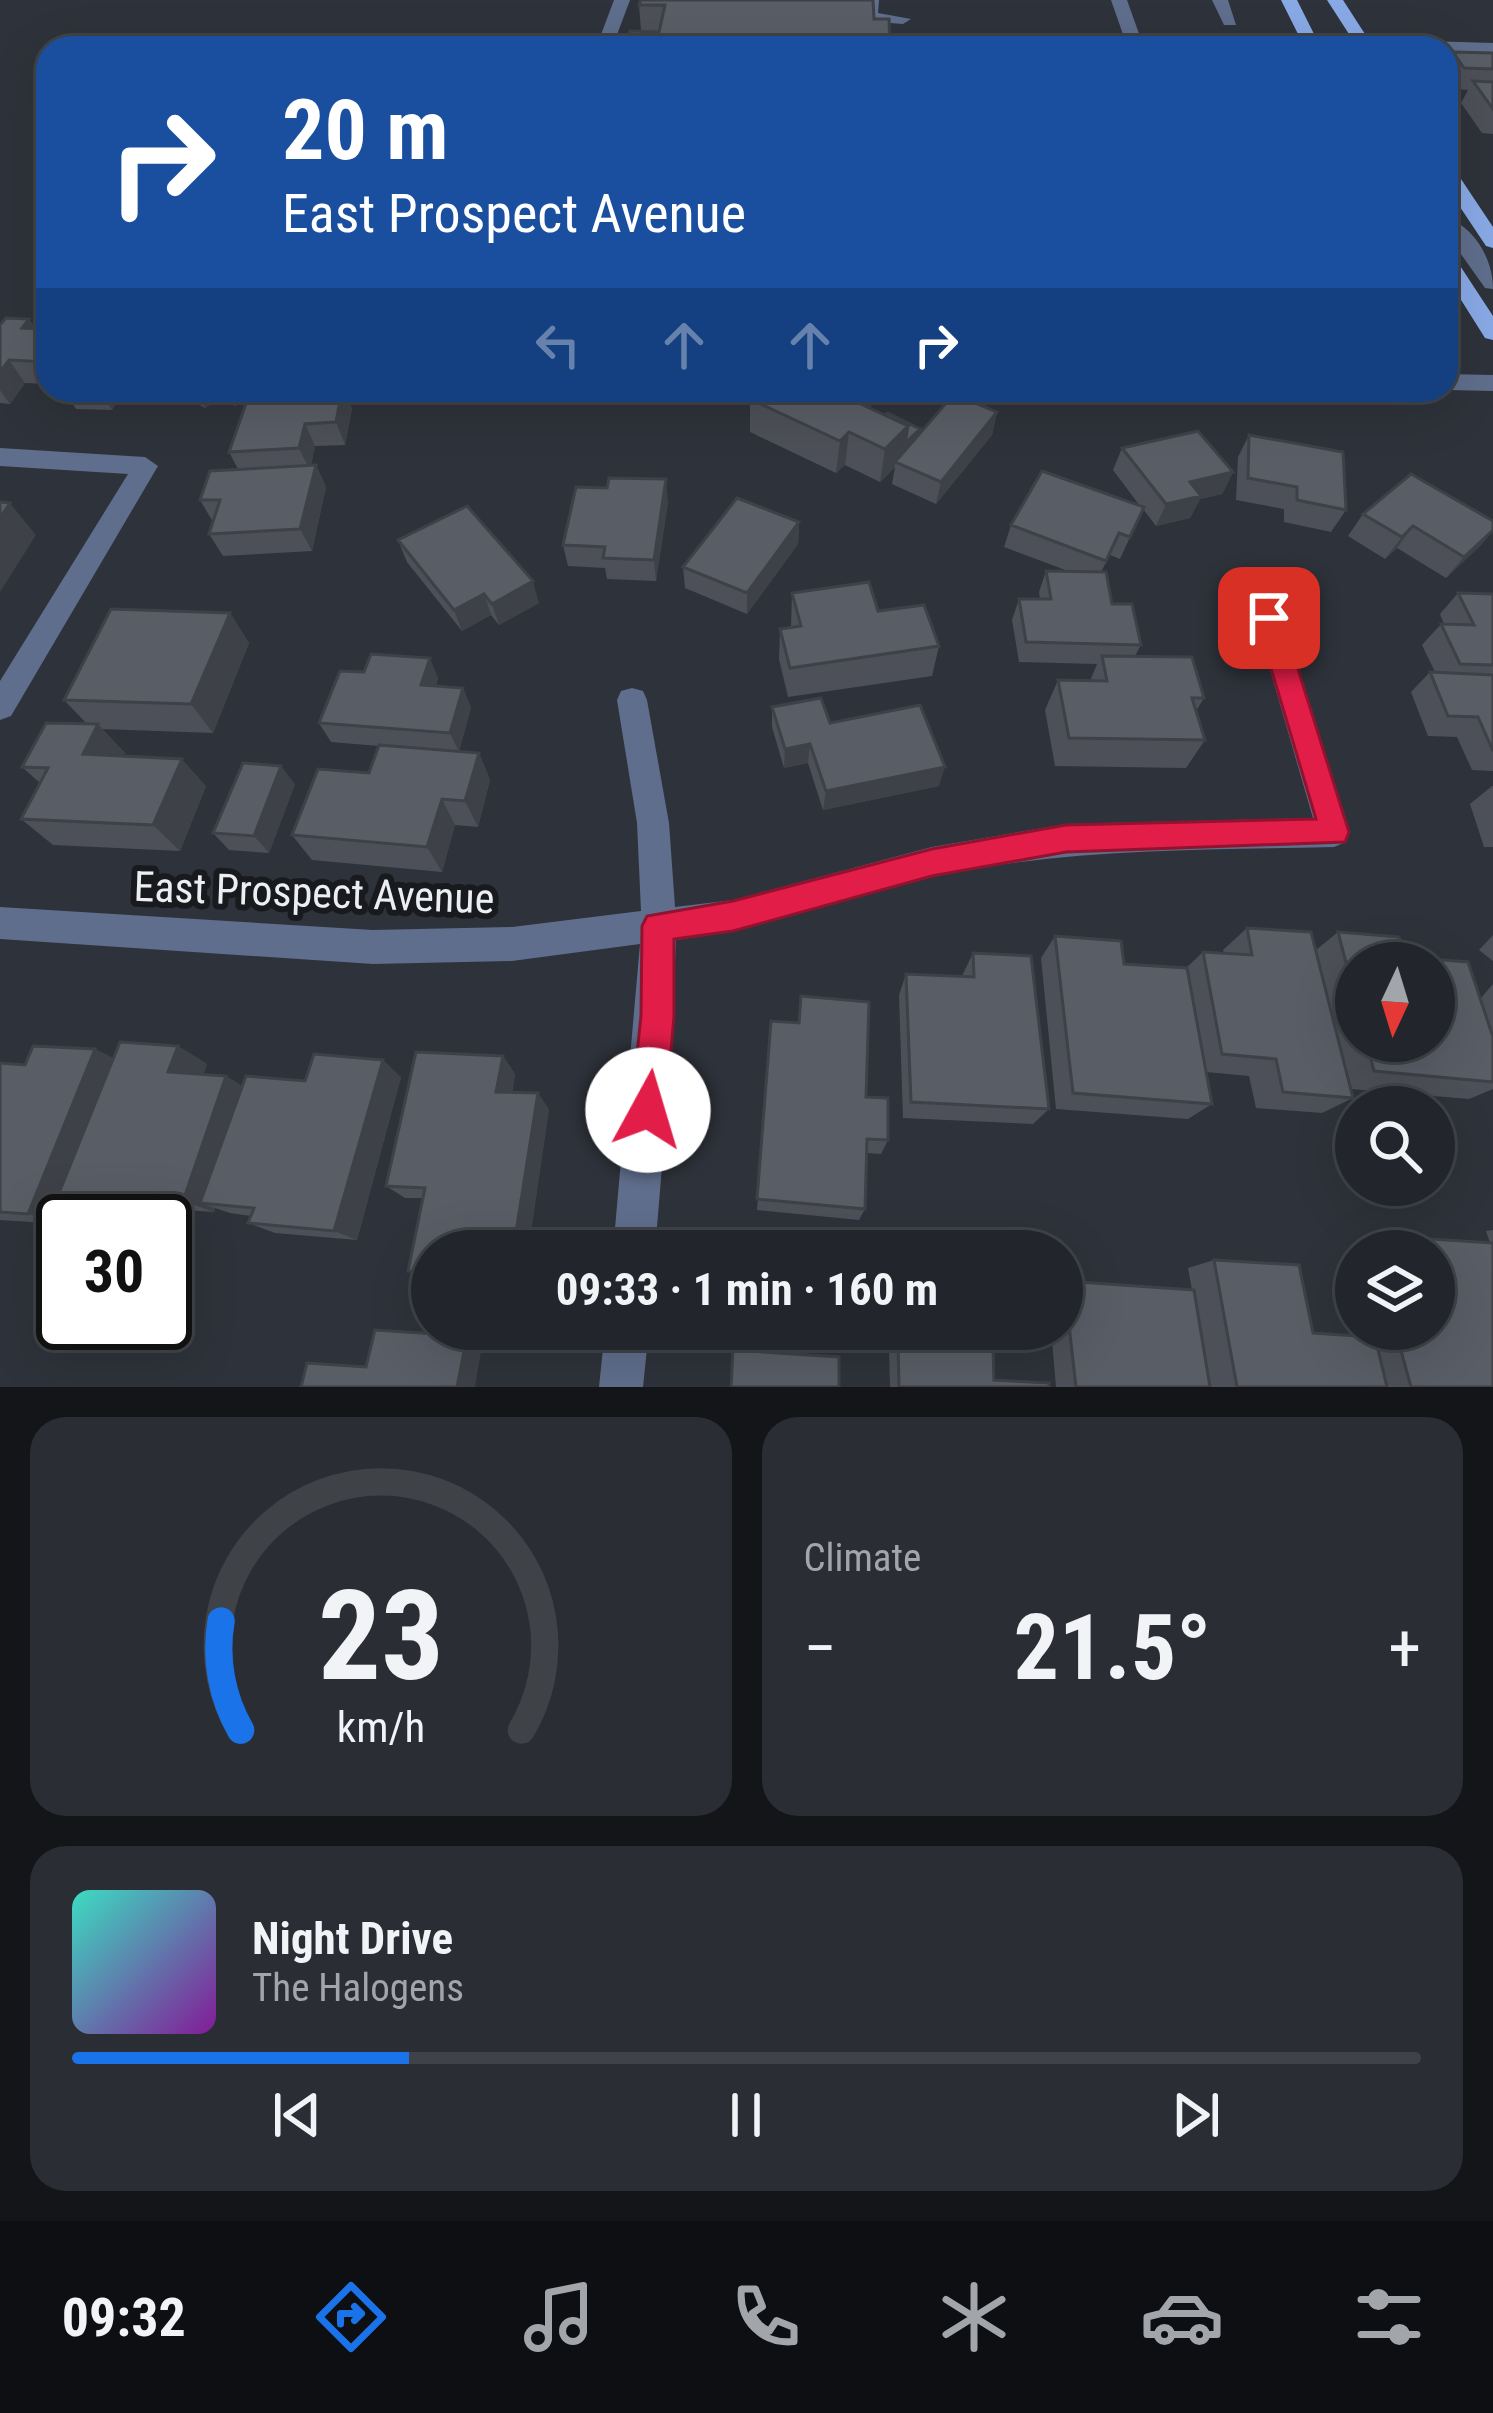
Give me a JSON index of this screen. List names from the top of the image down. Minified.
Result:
{"streets":{"street":["East Prospect Avenue"]},"north":"bottom","page":{"turn":["20 m","East Prospect Avenue"],"limit":"30","trip":"09:33 · 1 min · 160 m","tile":"Climate","heat":["−","21.5°","+"],"song":["Night Drive","The Halogens"],"tabs":"09:32","gauge":["23","km/h"]}}
